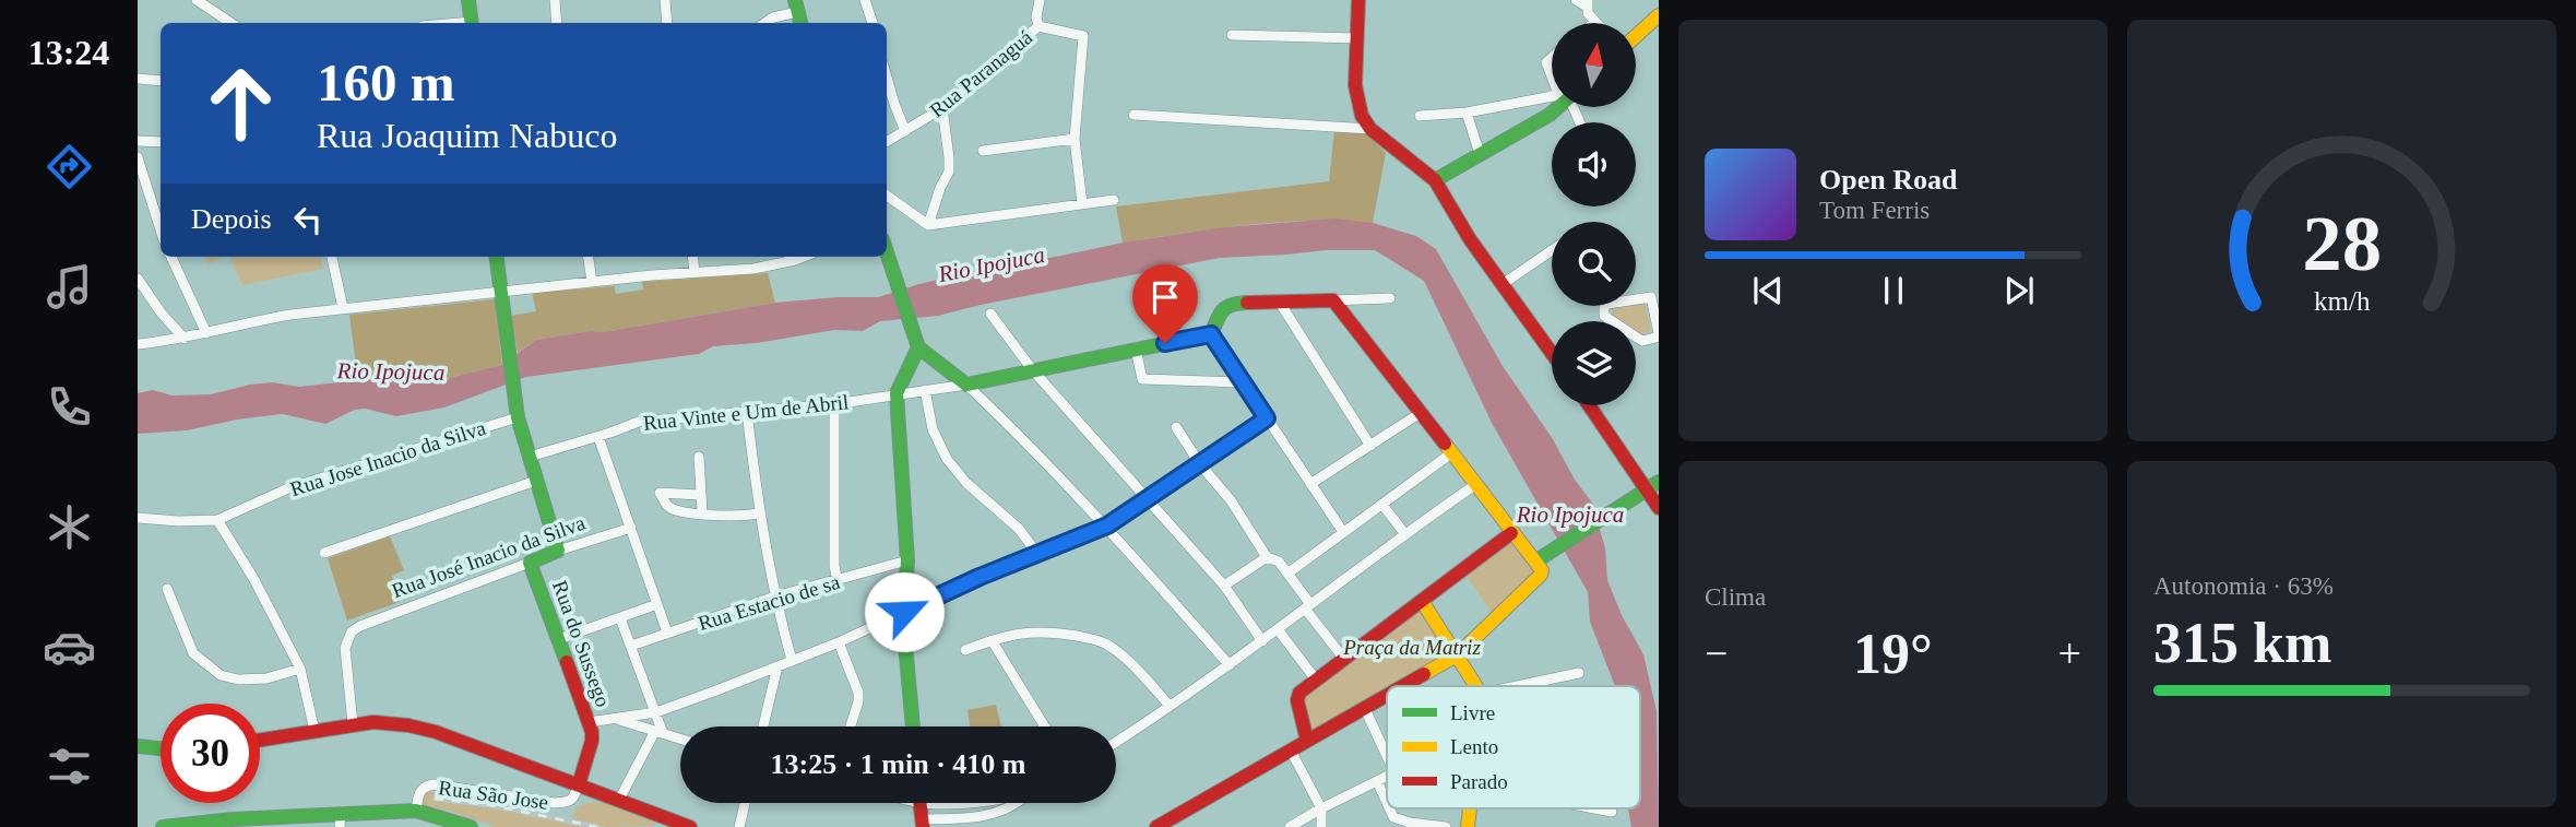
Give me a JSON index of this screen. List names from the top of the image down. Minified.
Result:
{"streets":{"main road":["Rua José Inacio da Silva","Rua do Sussego"],"street":["Rua Paranaguá","Rua Vinte e Um de Abril","Rua Jose Inacio da Silva","Rua Estacio de sa","Rua São Jose"]},"crossings":[["Rua José Inacio da Silva","Rua do Sussego"],["Rua do Sussego","Rua São Jose"]],"water":["Rio Ipojuca"],"parks":["Praça da Matriz"],"legend":["Livre","Lento","Parado"],"north":"top","page":{"tabs":"13:24","turn":["160 m","Rua Joaquim Nabuco"],"song":["Open Road","Tom Ferris"],"then":"Depois","tile":["Clima",["Autonomia · 63%","315 km"]],"heat":["−","19°","+"],"limit":"30","trip":"13:25 · 1 min · 410 m","gauge":["28","km/h"]}}
